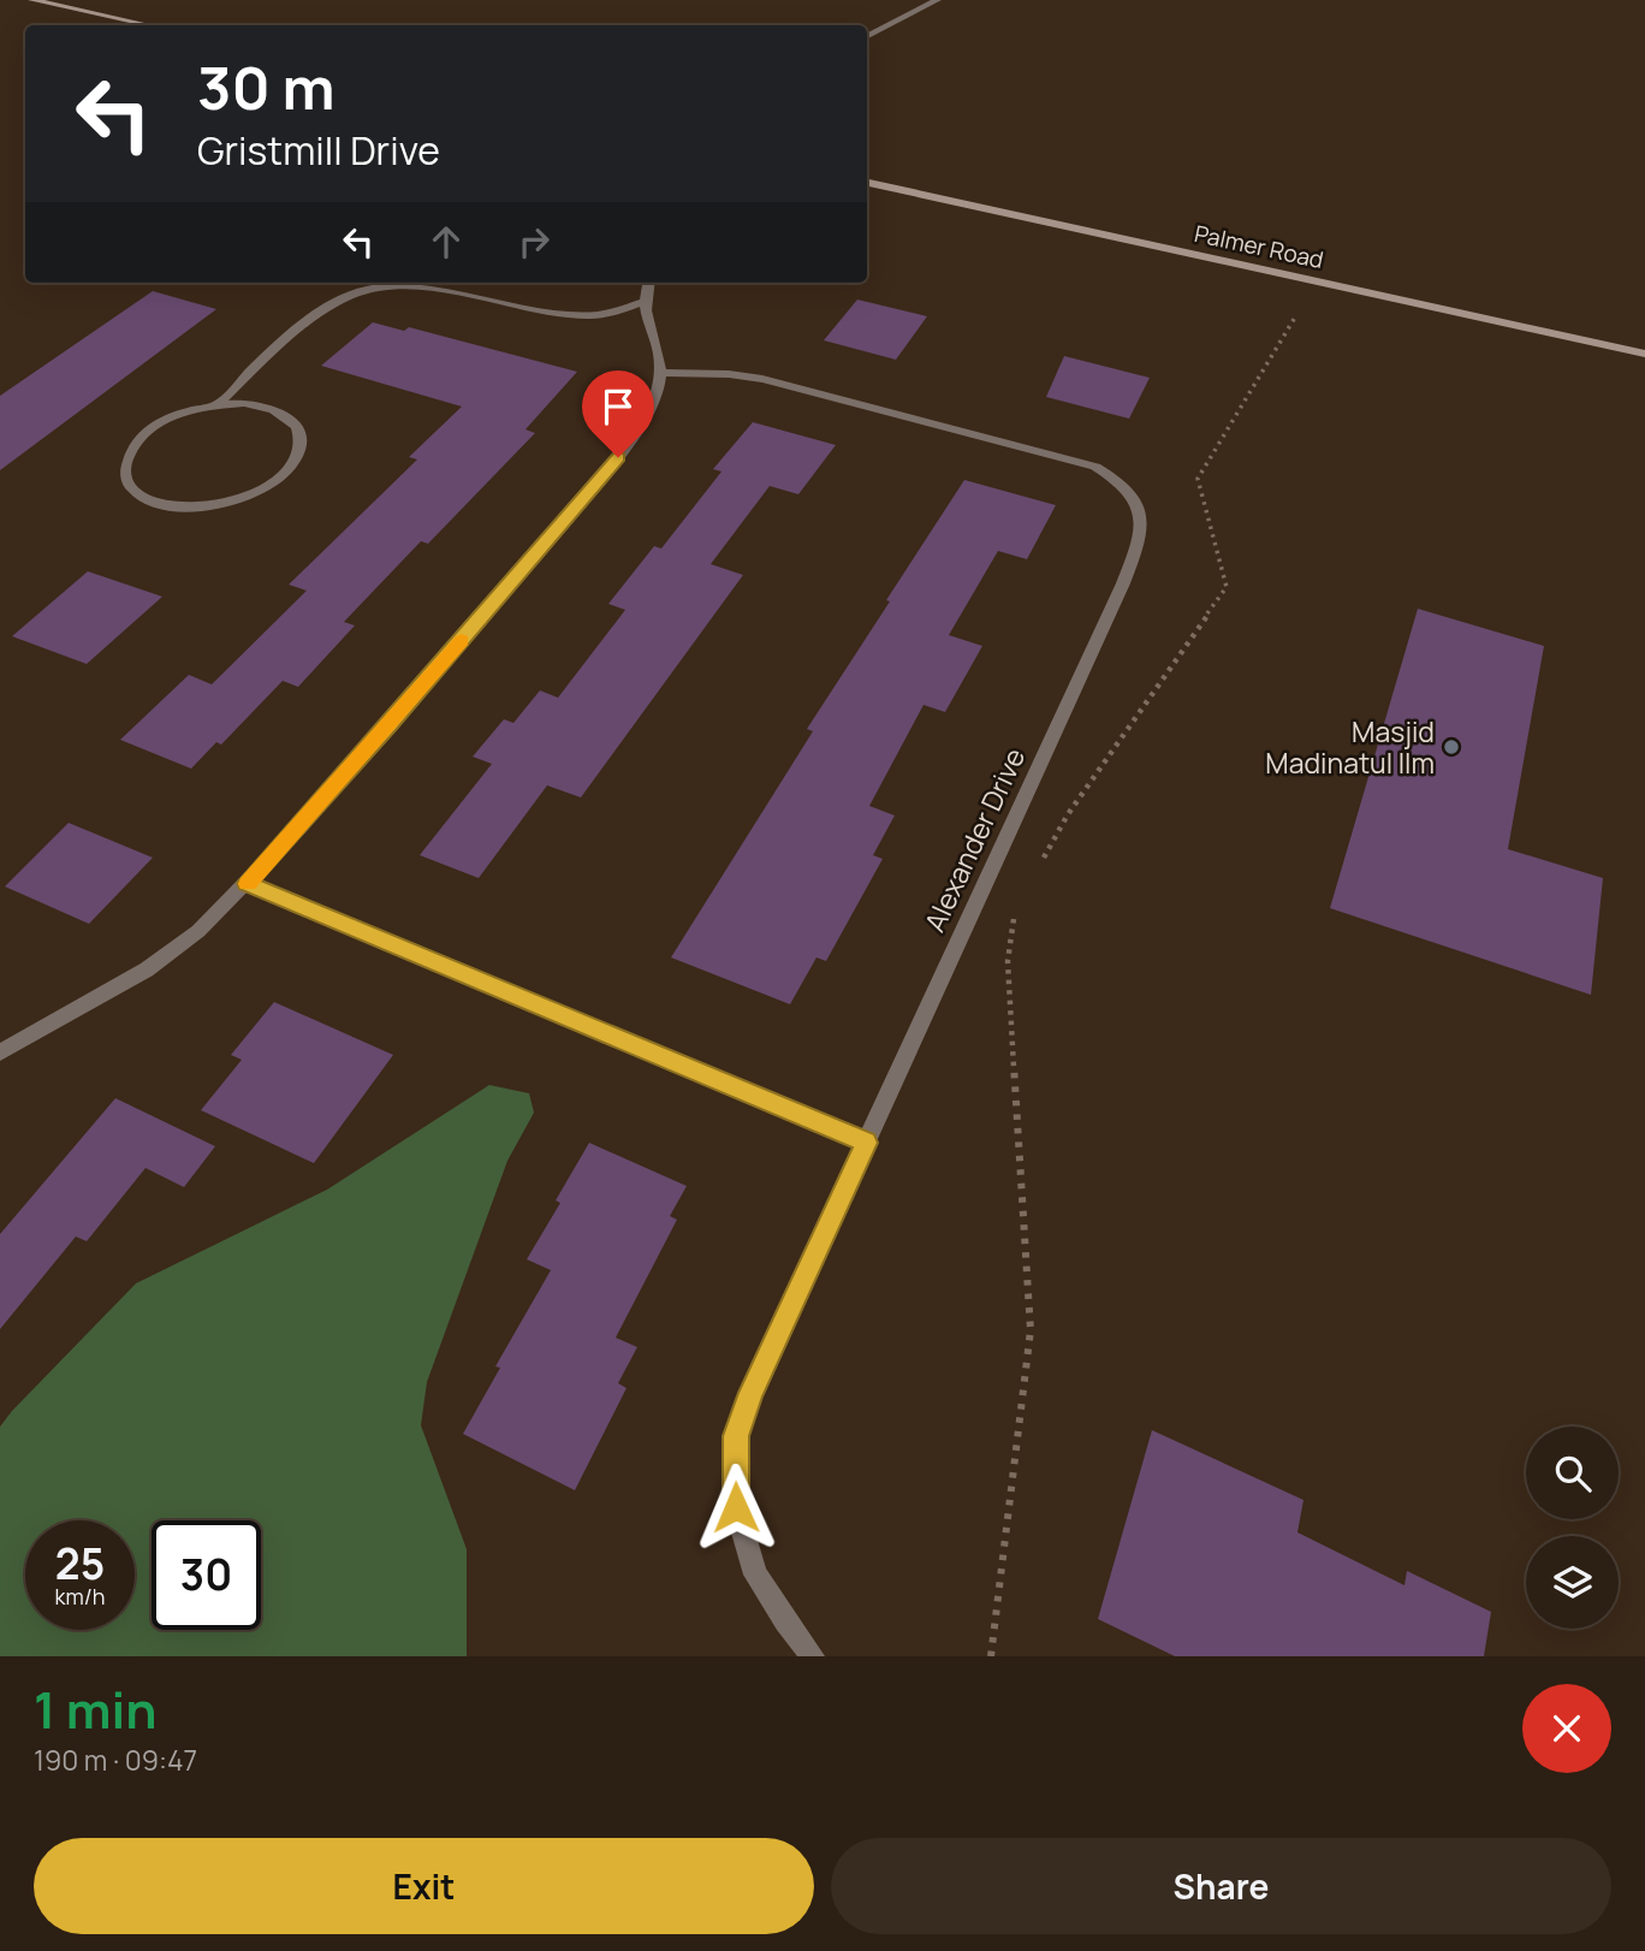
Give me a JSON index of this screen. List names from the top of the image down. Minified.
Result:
{"streets":{"street":["Palmer Road","Alexander Drive"]},"places":["Masjid Madinatul Ilm"],"page":{"turn":["30 m","Gristmill Drive"],"speed":"25 km/h","limit":"30","heading":["1 min","190 m · 09:47"],"buttons":["Exit","Share"]}}
